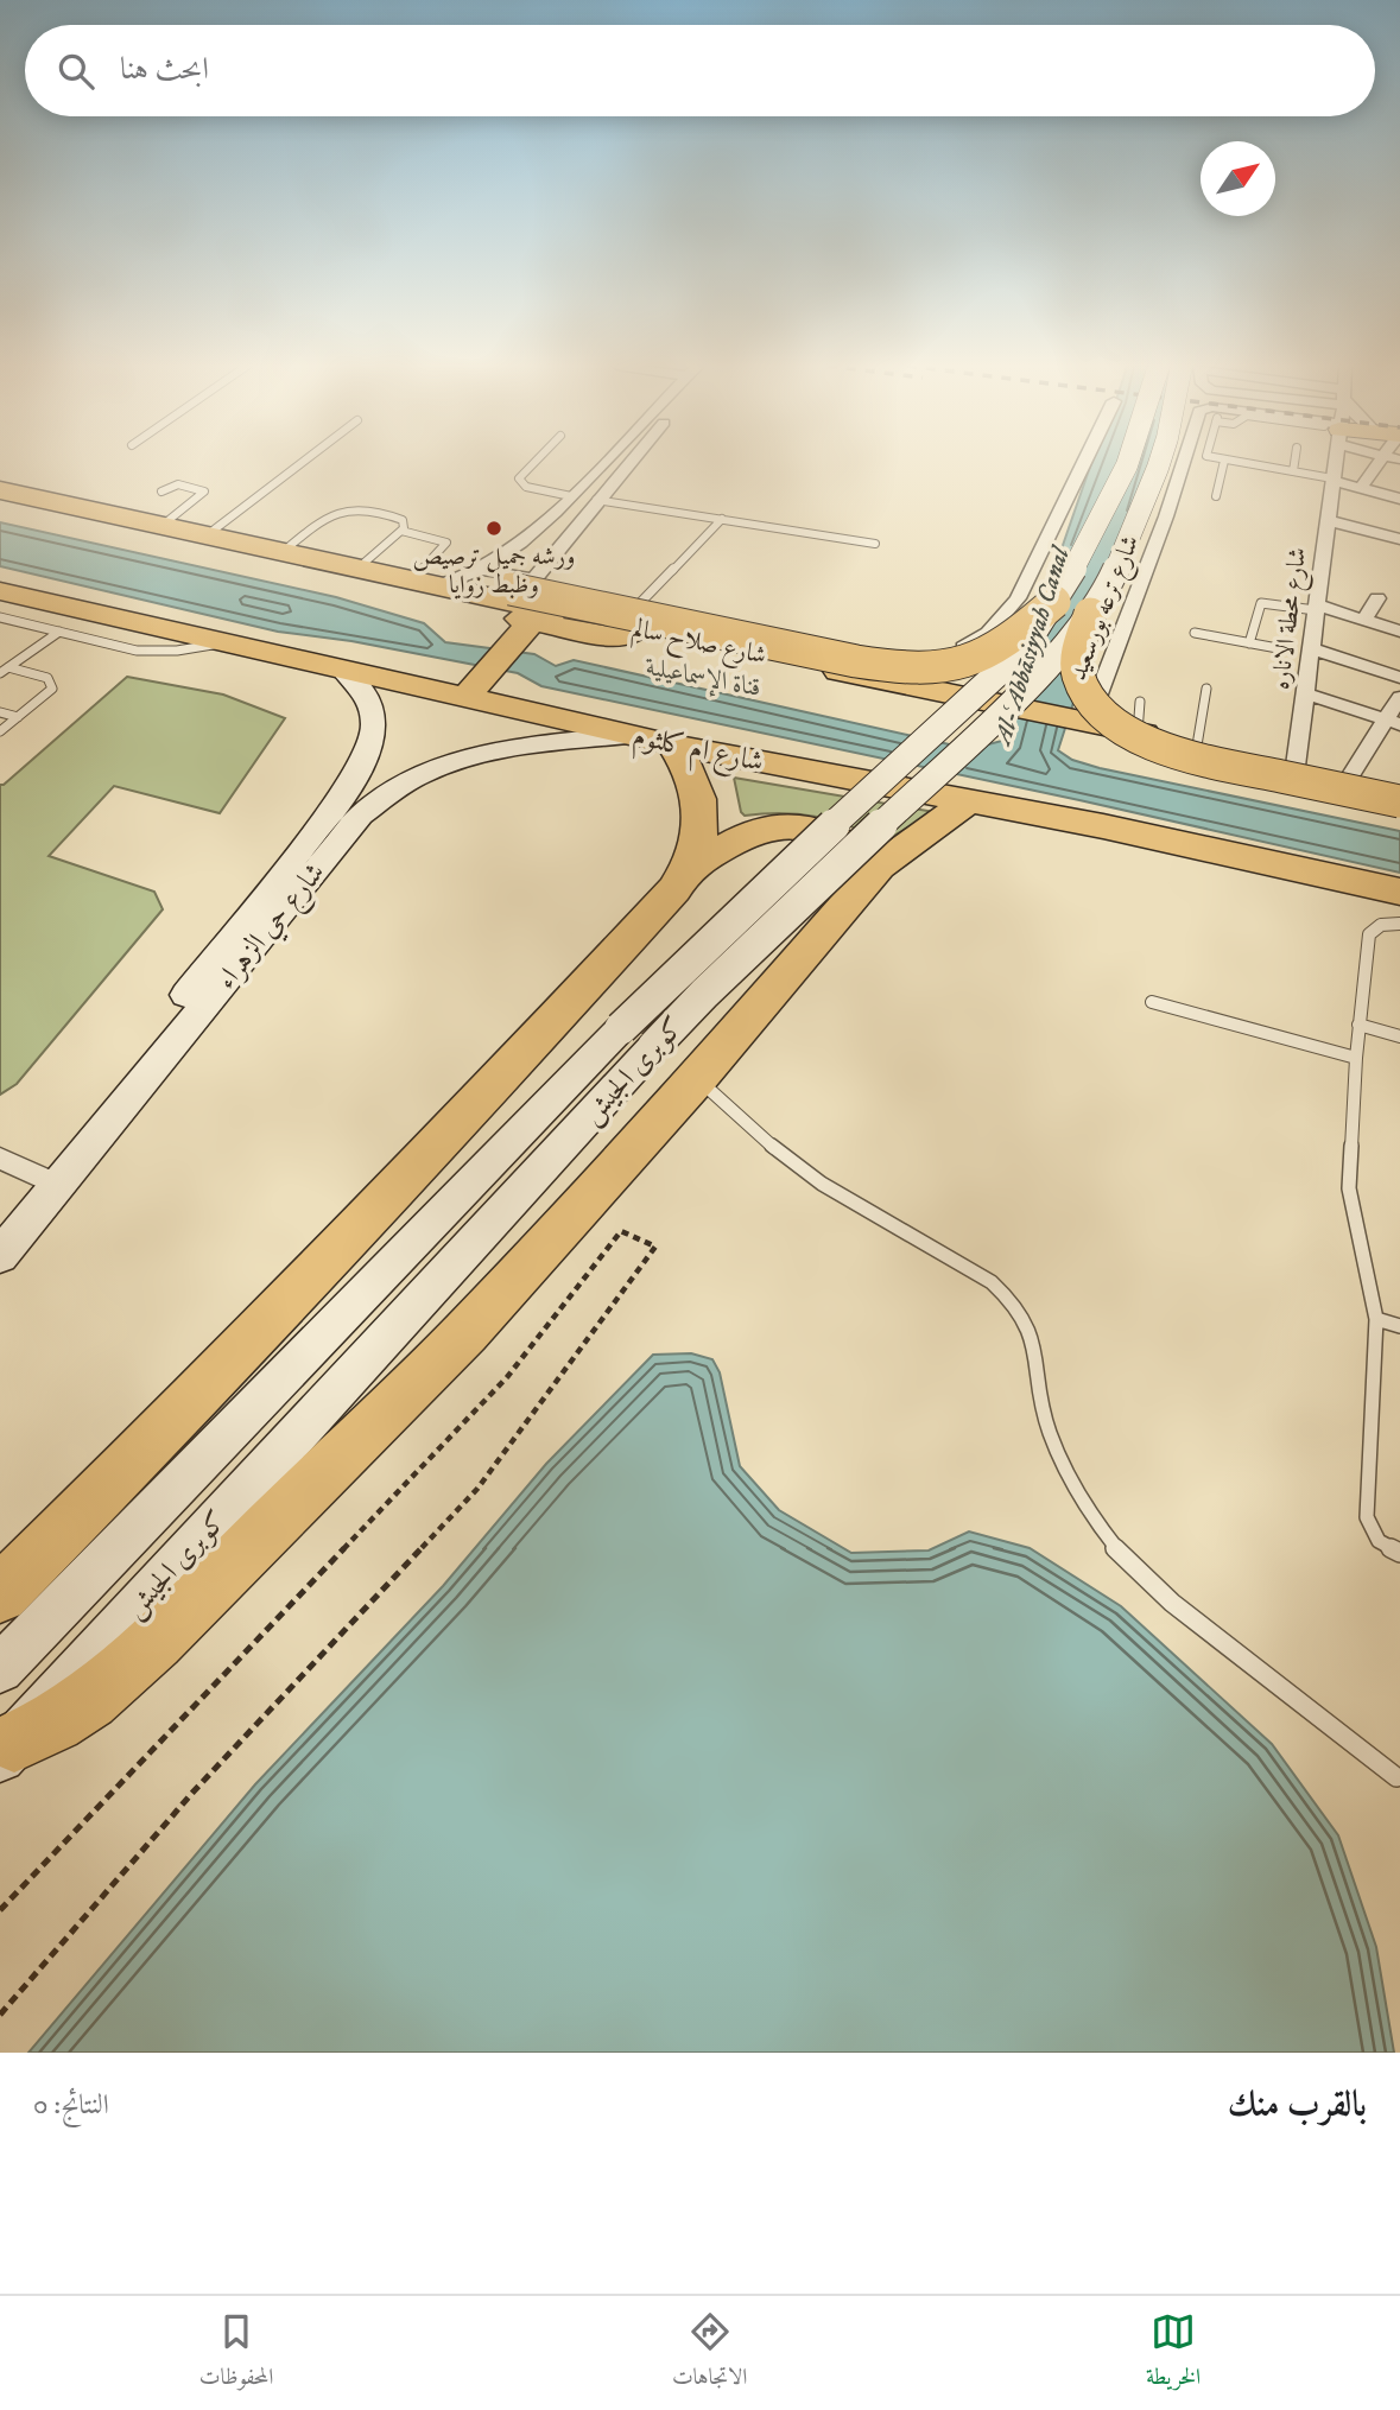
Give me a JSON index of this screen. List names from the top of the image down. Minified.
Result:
{"streets":{"highway":["شارع صلاح سالم","شارع ام كلثوم"],"main road":["شارع حي الزهراء","كوبرى الجيش"],"street":["شارع ترعه بورسعيد","شارع محطة الاناره"]},"crossings":[["شارع ترعه بورسعيد","شارع صلاح سالم"],["شارع محطة الاناره","شارع صلاح سالم"],["شارع ام كلثوم","شارع حي الزهراء"]],"water":["Al-ʿAbbāsiyyah Canal","قناة الإسماعيلية"],"places":["ورشه جميل ترصيص وظبط زوايا"],"north":"top right","page":{"search":"ابحث هنا","heading":["بالقرب منك","النتائج: 0"],"nav":["الخريطة","الاتجاهات","المحفوظات"]}}
